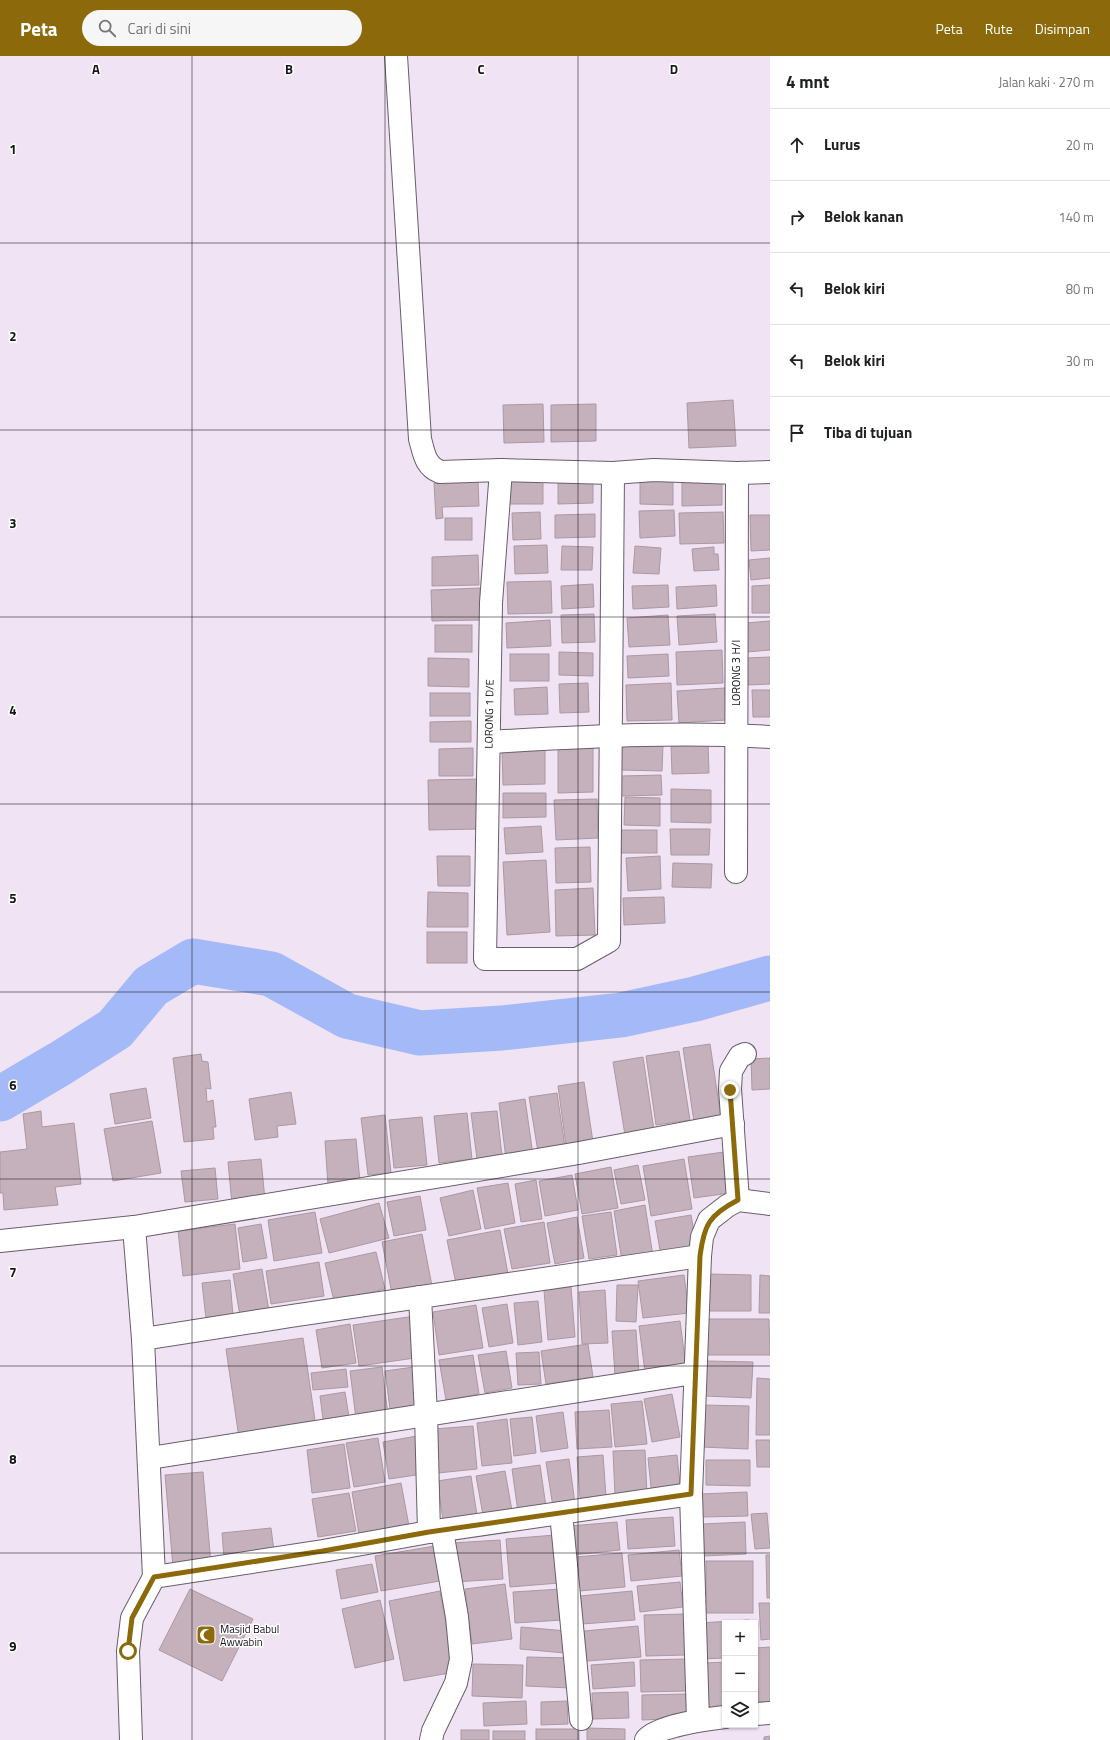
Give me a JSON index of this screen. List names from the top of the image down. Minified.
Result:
{"streets":{"street":["LORONG 3 H/I","LORONG 1 D/E"]},"places":{"mosque":["Masjid Babul Awwabin"]},"page":{"header":"Peta","search":"Cari di sini","nav":["Peta","Rute","Disimpan"],"heading":["4 mnt","Jalan kaki · 270 m"],"list":[["Lurus","20 m"],["Belok kanan","140 m"],["Belok kiri","80 m"],["Belok kiri","30 m"],"Tiba di tujuan"],"map_buttons":["+","−"]},"grid":{"columns":["A","B","C","D"],"rows":["1","2","3","4","5","6","7","8","9"]}}
